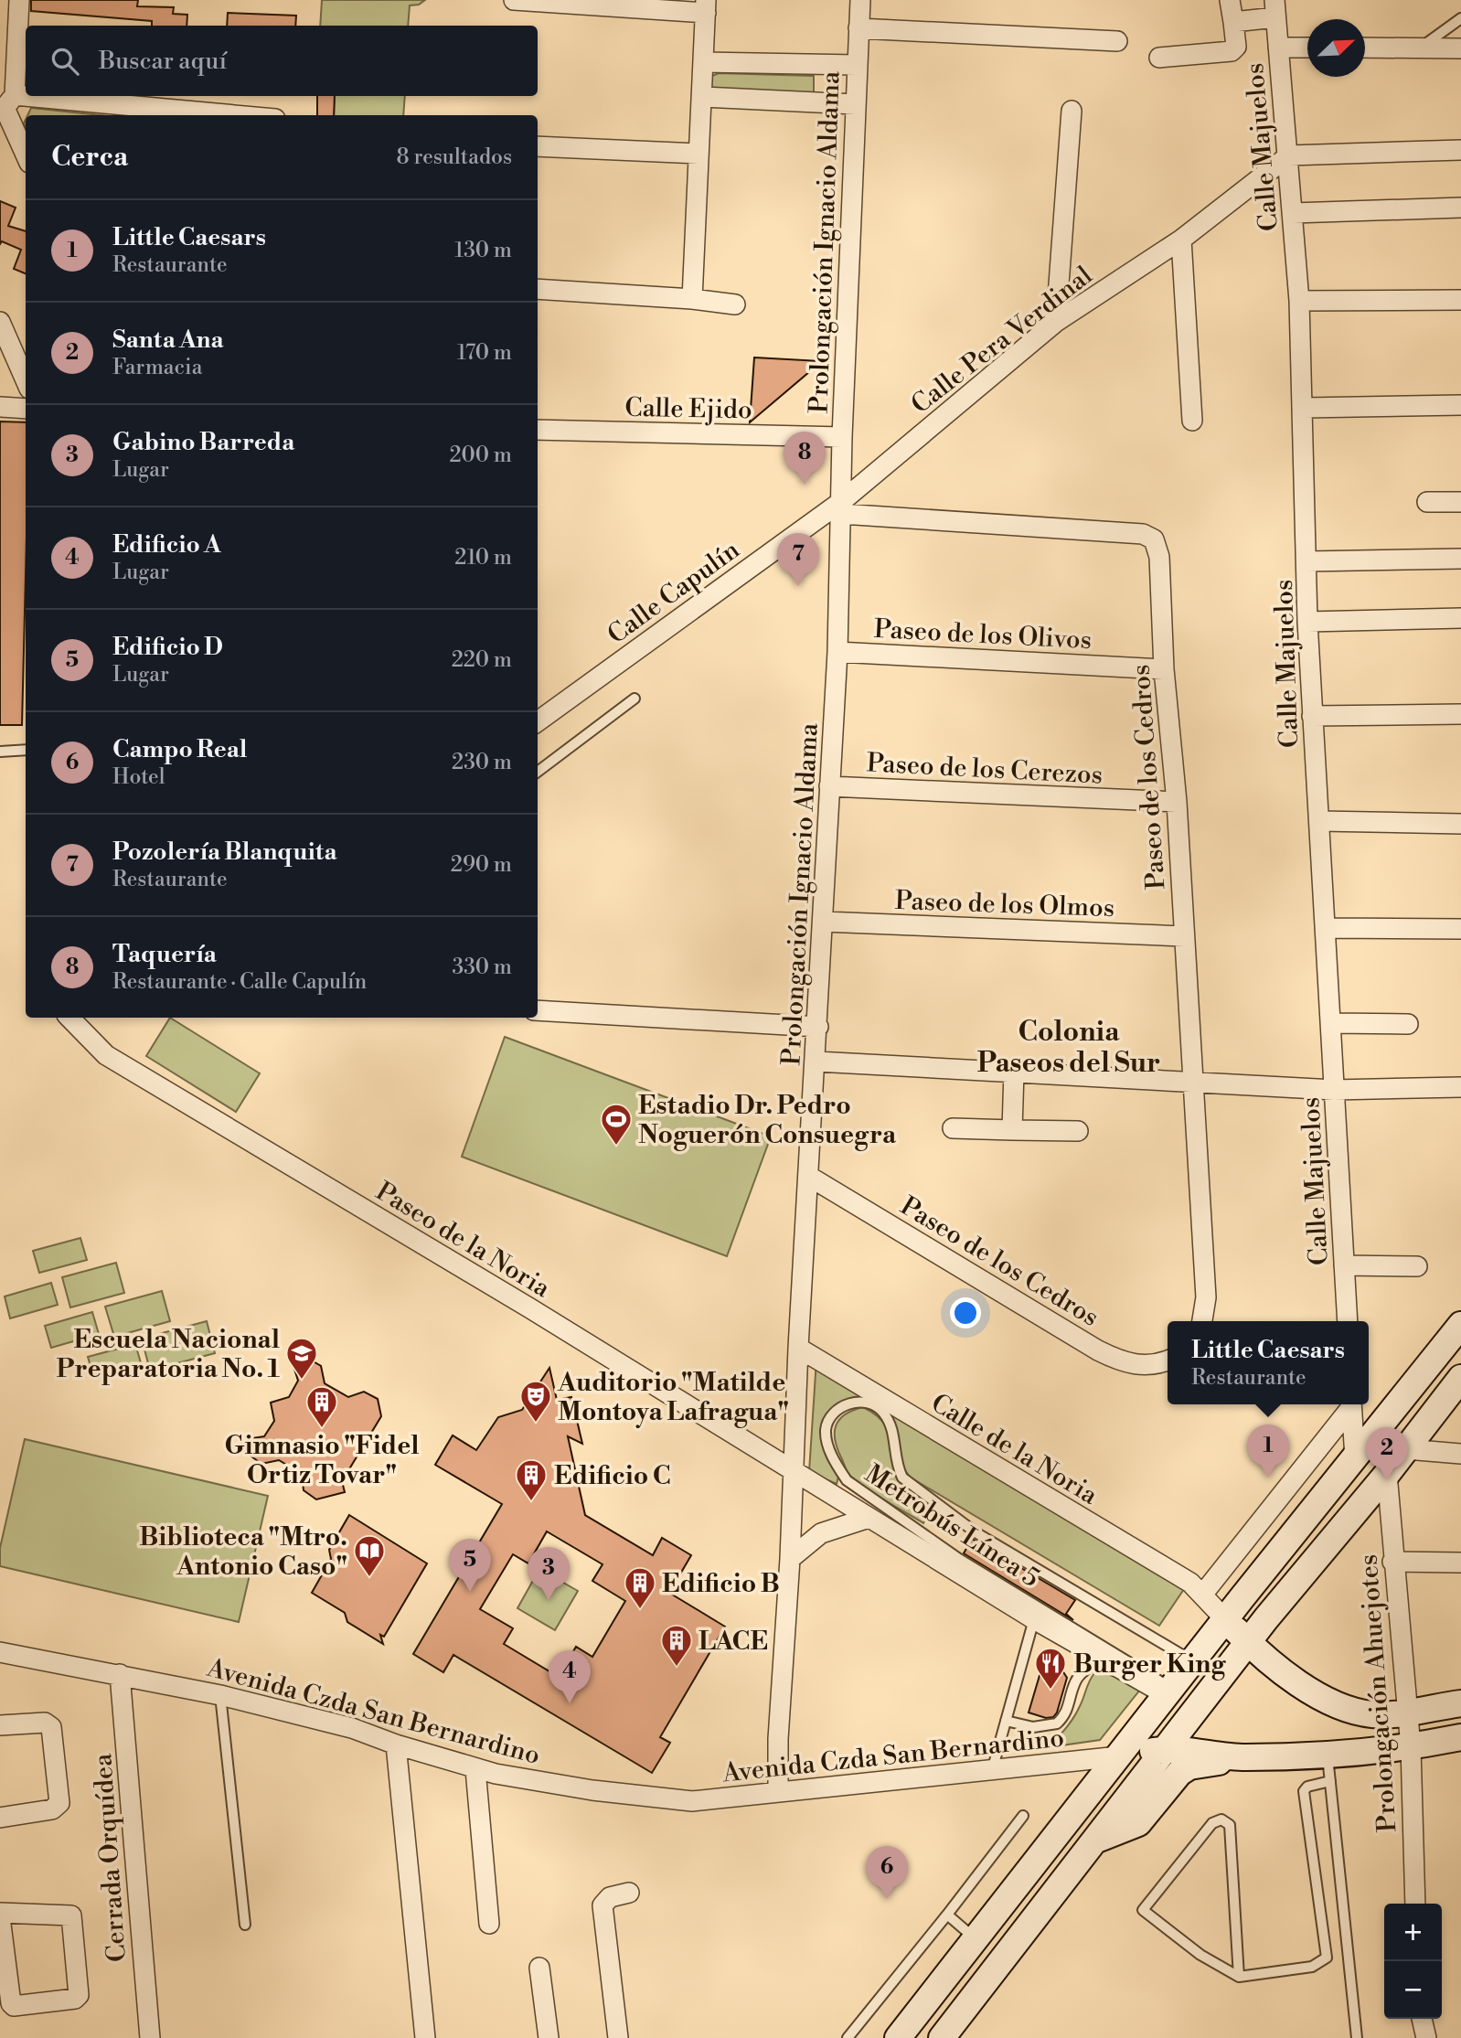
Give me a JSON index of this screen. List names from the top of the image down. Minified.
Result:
{"streets":{"street":["Calle Majuelos","Prolongación Ignacio Aldama","Calle Pera Verdinal","Calle Ejido","Calle Capulín","Paseo de los Olivos","Paseo de los Cerezos","Paseo de los Cedros","Paseo de los Olmos","Paseo de la Noria","Calle de la Noria","Prolongación Ahuejotes","Avenida Czda San Bernardino","Cerrada Orquídea"],"lane":["Metrobús Línea 5"]},"crossings":[["Calle Majuelos","Calle Pera Verdinal"],["Prolongación Ignacio Aldama","Calle Pera Verdinal"],["Prolongación Ignacio Aldama","Calle Ejido"],["Prolongación Ignacio Aldama","Calle Capulín"],["Prolongación Ignacio Aldama","Paseo de los Olivos"],["Prolongación Ignacio Aldama","Paseo de los Cerezos"],["Prolongación Ignacio Aldama","Paseo de los Cedros"],["Prolongación Ignacio Aldama","Paseo de los Olmos"],["Prolongación Ignacio Aldama","Paseo de la Noria"],["Prolongación Ignacio Aldama","Calle de la Noria"],["Prolongación Ignacio Aldama","Avenida Czda San Bernardino"],["Calle Pera Verdinal","Calle Capulín"],["Calle Pera Verdinal","Paseo de los Cedros"],["Calle Capulín","Paseo de los Cedros"],["Paseo de los Olivos","Paseo de los Cedros"],["Paseo de los Cerezos","Paseo de los Cedros"],["Paseo de los Cedros","Paseo de los Olmos"],["Avenida Czda San Bernardino","Cerrada Orquídea"]],"districts":["Colonia Paseos del Sur"],"places":{"sports":["Estadio Dr. Pedro Noguerón Consuegra"],"school or university":["Escuela Nacional Preparatoria No. 1"],"theatre":["Auditorio \"Matilde Montoya Lafragua\""],"building":["Gimnasio \"Fidel Ortiz Tovar\"","Edificio C","Edificio B","LACE"],"library":["Biblioteca \"Mtro. Antonio Caso\""],"restaurant":["Burger King"]},"north":"top right","page":{"search":"Buscar aquí","heading":["Cerca","8 resultados"],"list":[{"mark":"1","name":"Little Caesars","note":"Restaurante","value":"130 m"},{"mark":"2","name":"Santa Ana","note":"Farmacia","value":"170 m"},{"mark":"3","name":"Gabino Barreda","note":"Lugar","value":"200 m"},{"mark":"4","name":"Edificio A","note":"Lugar","value":"210 m"},{"mark":"5","name":"Edificio D","note":"Lugar","value":"220 m"},{"mark":"6","name":"Campo Real","note":"Hotel","value":"230 m"},{"mark":"7","name":"Pozolería Blanquita","note":"Restaurante","value":"290 m"},{"mark":"8","name":"Taquería","note":"Restaurante · Calle Capulín","value":"330 m"}],"pins":["8","7","1","2","5","3","4","6"],"popup":["Little Caesars","Restaurante"],"map_buttons":["+","−"]}}
